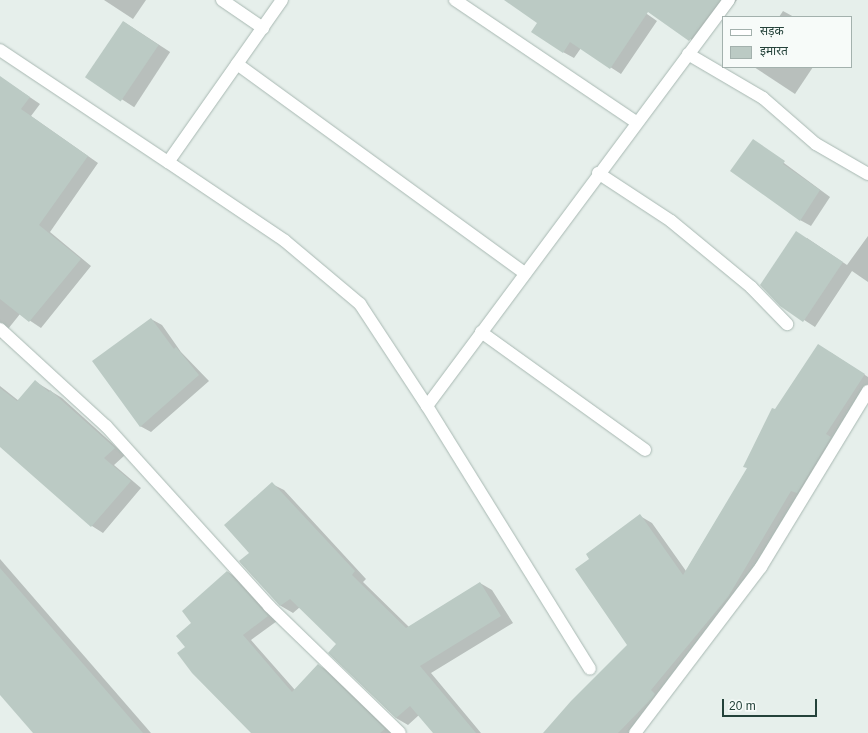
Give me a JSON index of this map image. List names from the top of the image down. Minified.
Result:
{"legend":["सड़क","इमारत"],"scale_bar":"20 m"}
